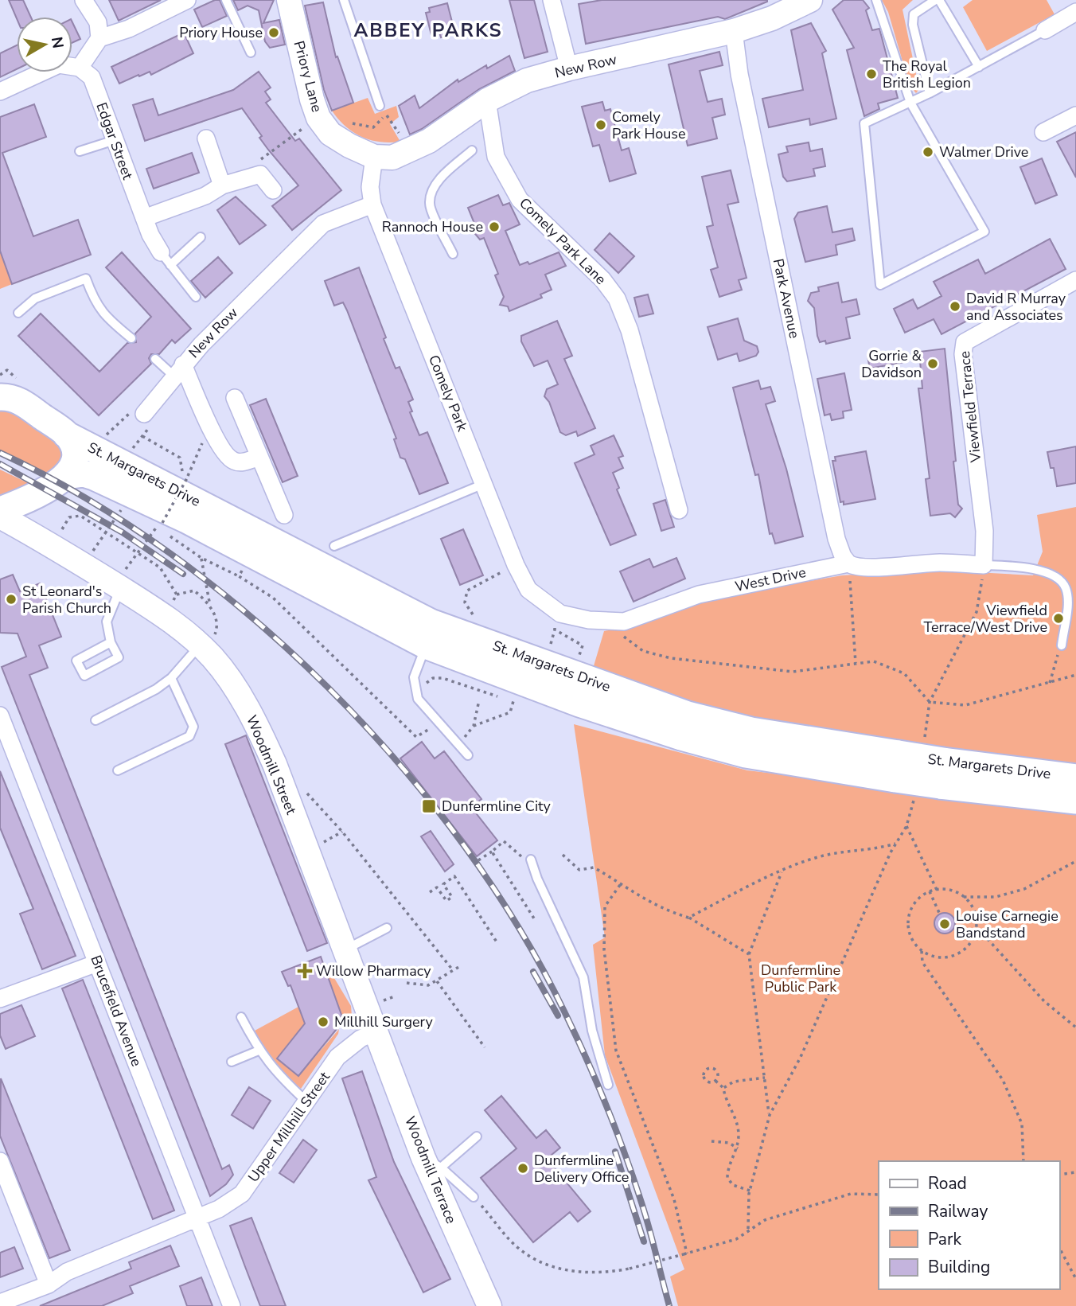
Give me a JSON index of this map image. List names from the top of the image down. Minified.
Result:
{"streets":{"main road":["St. Margarets Drive"],"street":["New Row","Priory Lane","Edgar Street","Comely Park Lane","Park Avenue","Comely Park","Viewfield Terrace","West Drive","Woodmill Street","Brucefield Avenue","Upper Millhill Street","Woodmill Terrace"]},"crossings":[["New Row","Priory Lane"],["New Row","Comely Park Lane"],["New Row","Park Avenue"],["New Row","Comely Park"],["Priory Lane","Comely Park"],["Park Avenue","West Drive"],["Comely Park","West Drive"],["Viewfield Terrace","West Drive"],["St. Margarets Drive","Woodmill Street"],["Woodmill Street","Upper Millhill Street"],["Woodmill Street","Woodmill Terrace"],["Brucefield Avenue","Upper Millhill Street"],["Upper Millhill Street","Woodmill Terrace"]],"districts":["ABBEY PARKS"],"parks":["Dunfermline Public Park"],"places":{"other":["Priory House","The Royal British Legion","Comely Park House","Walmer Drive","Rannoch House","David R Murray and Associates","Gorrie & Davidson","St Leonard's Parish Church","Viewfield Terrace/West Drive","Louise Carnegie Bandstand","Millhill Surgery","Dunfermline Delivery Office"],"transit":["Dunfermline City"],"health":["Willow Pharmacy"]},"legend":["Road","Railway","Park","Building"],"north":"right"}
